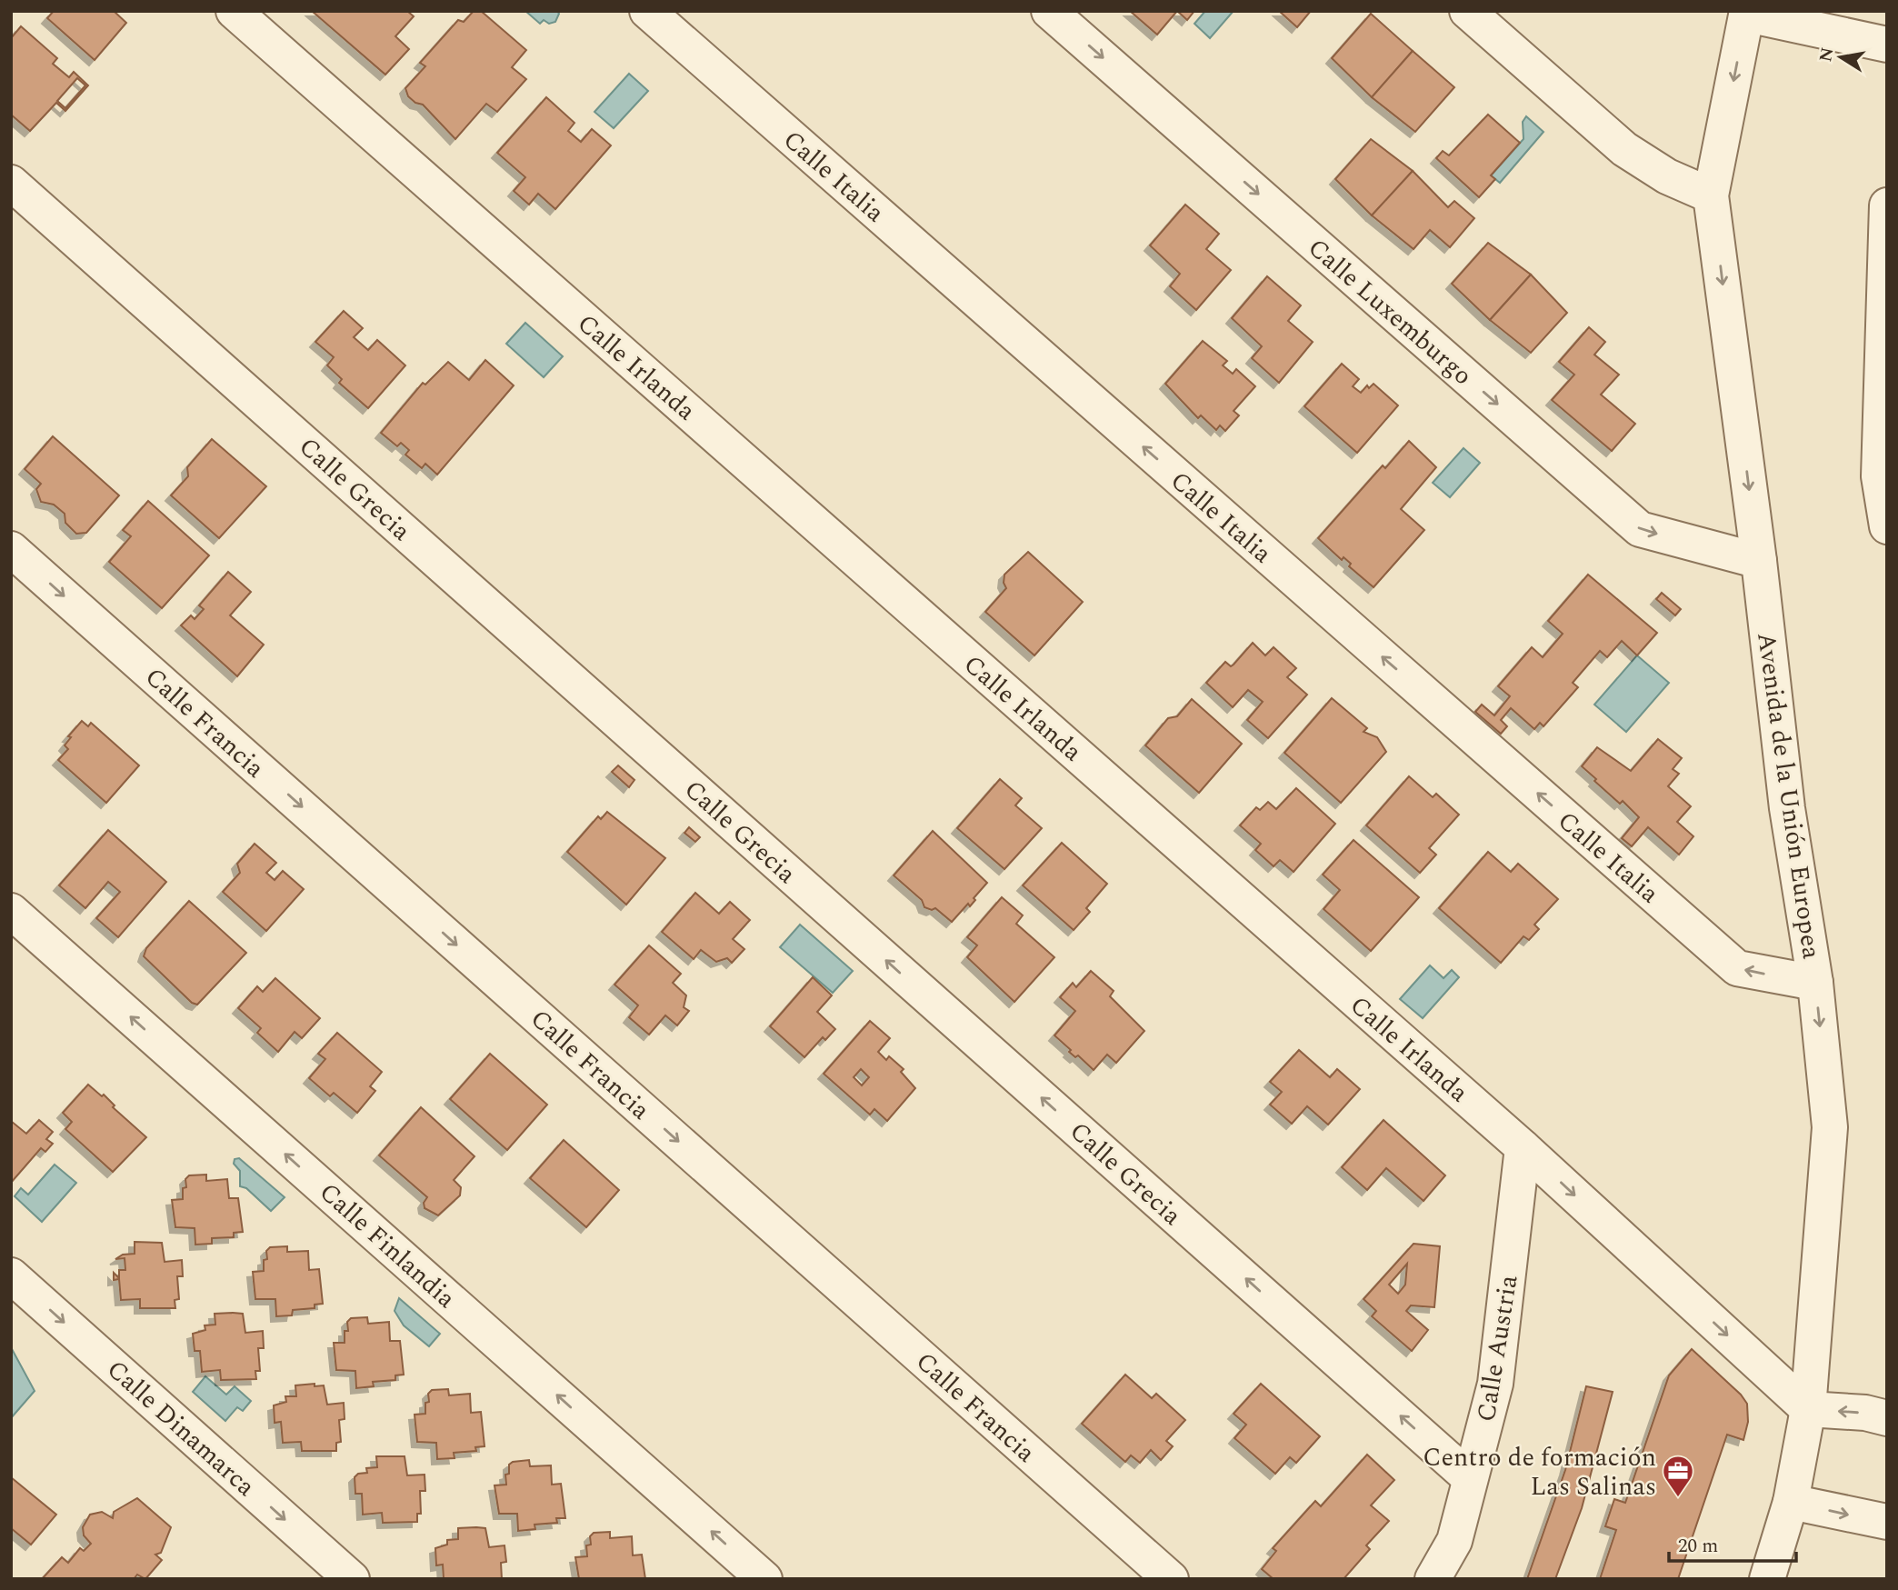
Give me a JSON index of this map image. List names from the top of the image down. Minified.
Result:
{"streets":{"street":["Calle Italia","Calle Luxemburgo","Calle Irlanda","Calle Grecia","Calle Francia","Avenida de la Unión Europea","Calle Finlandia","Calle Austria","Calle Dinamarca"]},"crossings":[["Calle Italia","Avenida de la Unión Europea"],["Calle Luxemburgo","Avenida de la Unión Europea"],["Calle Irlanda","Avenida de la Unión Europea"],["Calle Irlanda","Calle Austria"],["Calle Grecia","Calle Austria"]],"one_way":["Calle Italia","Calle Grecia","Calle Francia","Calle Finlandia","Calle Dinamarca"],"places":{"office":["Centro de formación Las Salinas"]},"scale_bar":"20 m","north":"left"}
